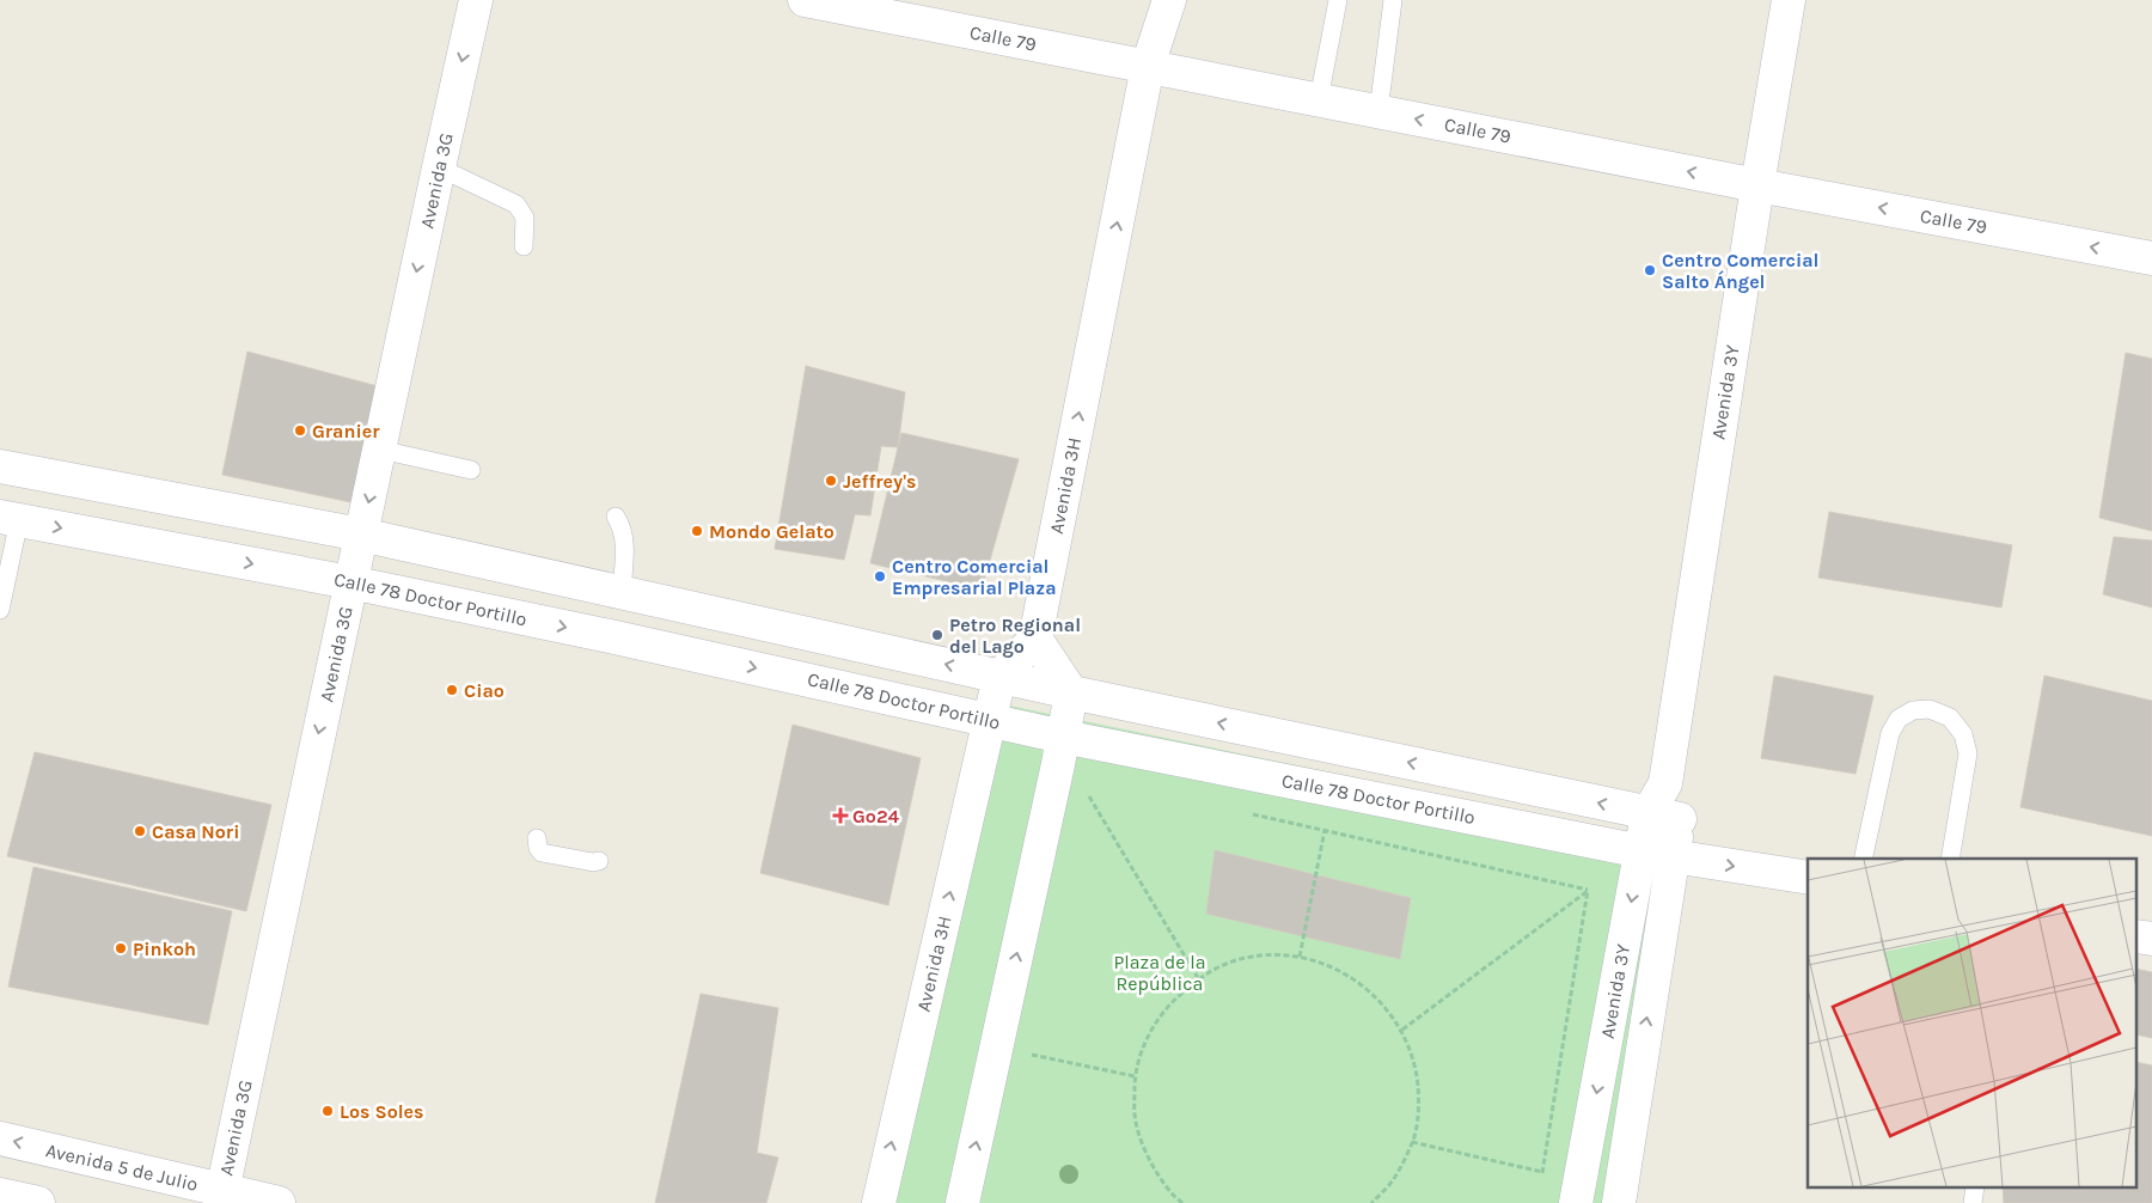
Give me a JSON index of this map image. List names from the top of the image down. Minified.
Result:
{"streets":{"street":["Calle 79","Avenida 3G","Avenida 3Y","Avenida 3H","Calle 78 Doctor Portillo","Avenida 5 de Julio"]},"crossings":[["Calle 79","Avenida 3Y"],["Calle 79","Avenida 3H"],["Avenida 3G","Calle 78 Doctor Portillo"],["Avenida 3G","Avenida 5 de Julio"],["Avenida 3Y","Calle 78 Doctor Portillo"],["Avenida 3H","Calle 78 Doctor Portillo"]],"one_way":["Calle 79","Avenida 3G","Avenida 5 de Julio"],"parks":["Plaza de la República"],"places":{"other":["Centro Comercial Salto Ángel","Granier","Jeffrey's","Mondo Gelato","Centro Comercial Empresarial Plaza","Petro Regional del Lago","Ciao","Casa Nori","Pinkoh","Los Soles"],"health":["Go24"]}}
